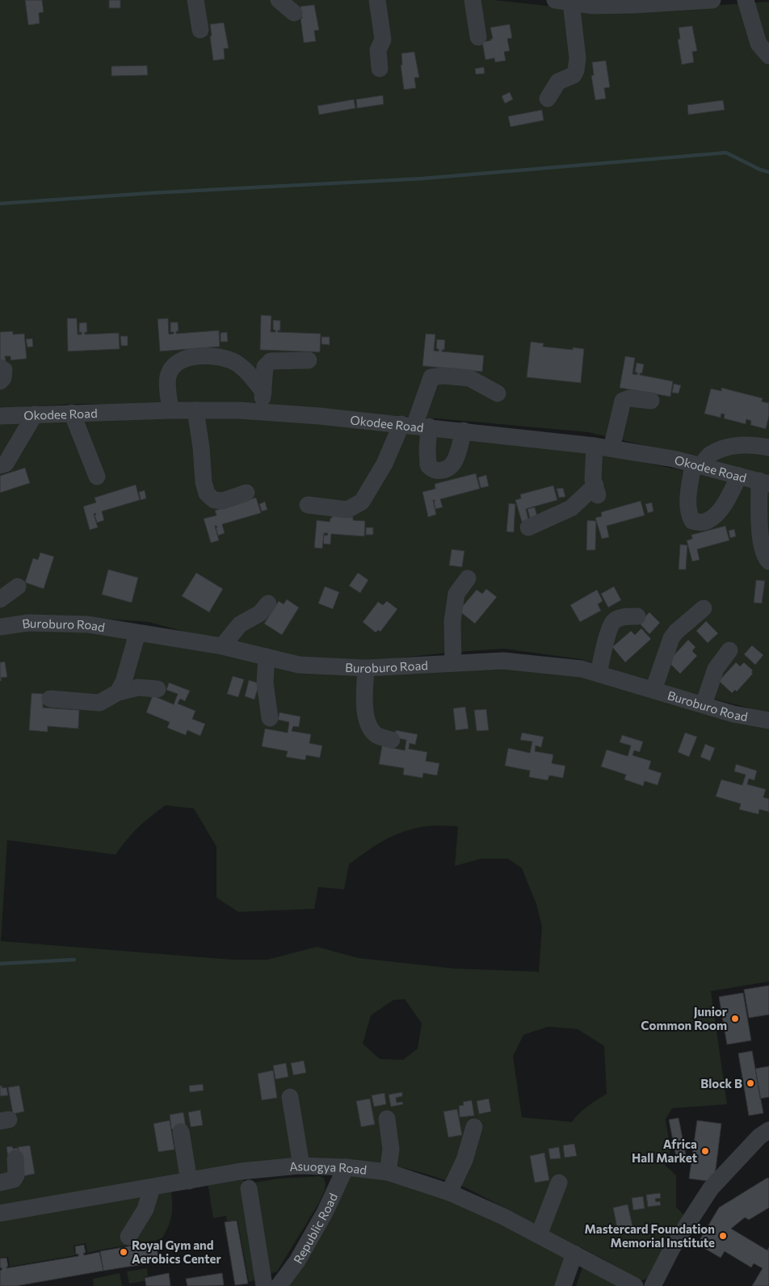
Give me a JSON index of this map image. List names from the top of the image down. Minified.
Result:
{"streets":{"street":["Okodee Road","Buroburo Road","Asuogya Road","Republic Road"]},"crossings":[["Asuogya Road","Republic Road"]],"places":["Junior Common Room","Block B","Africa Hall Market","Mastercard Foundation Memorial Institute","Royal Gym and Aerobics Center"]}
